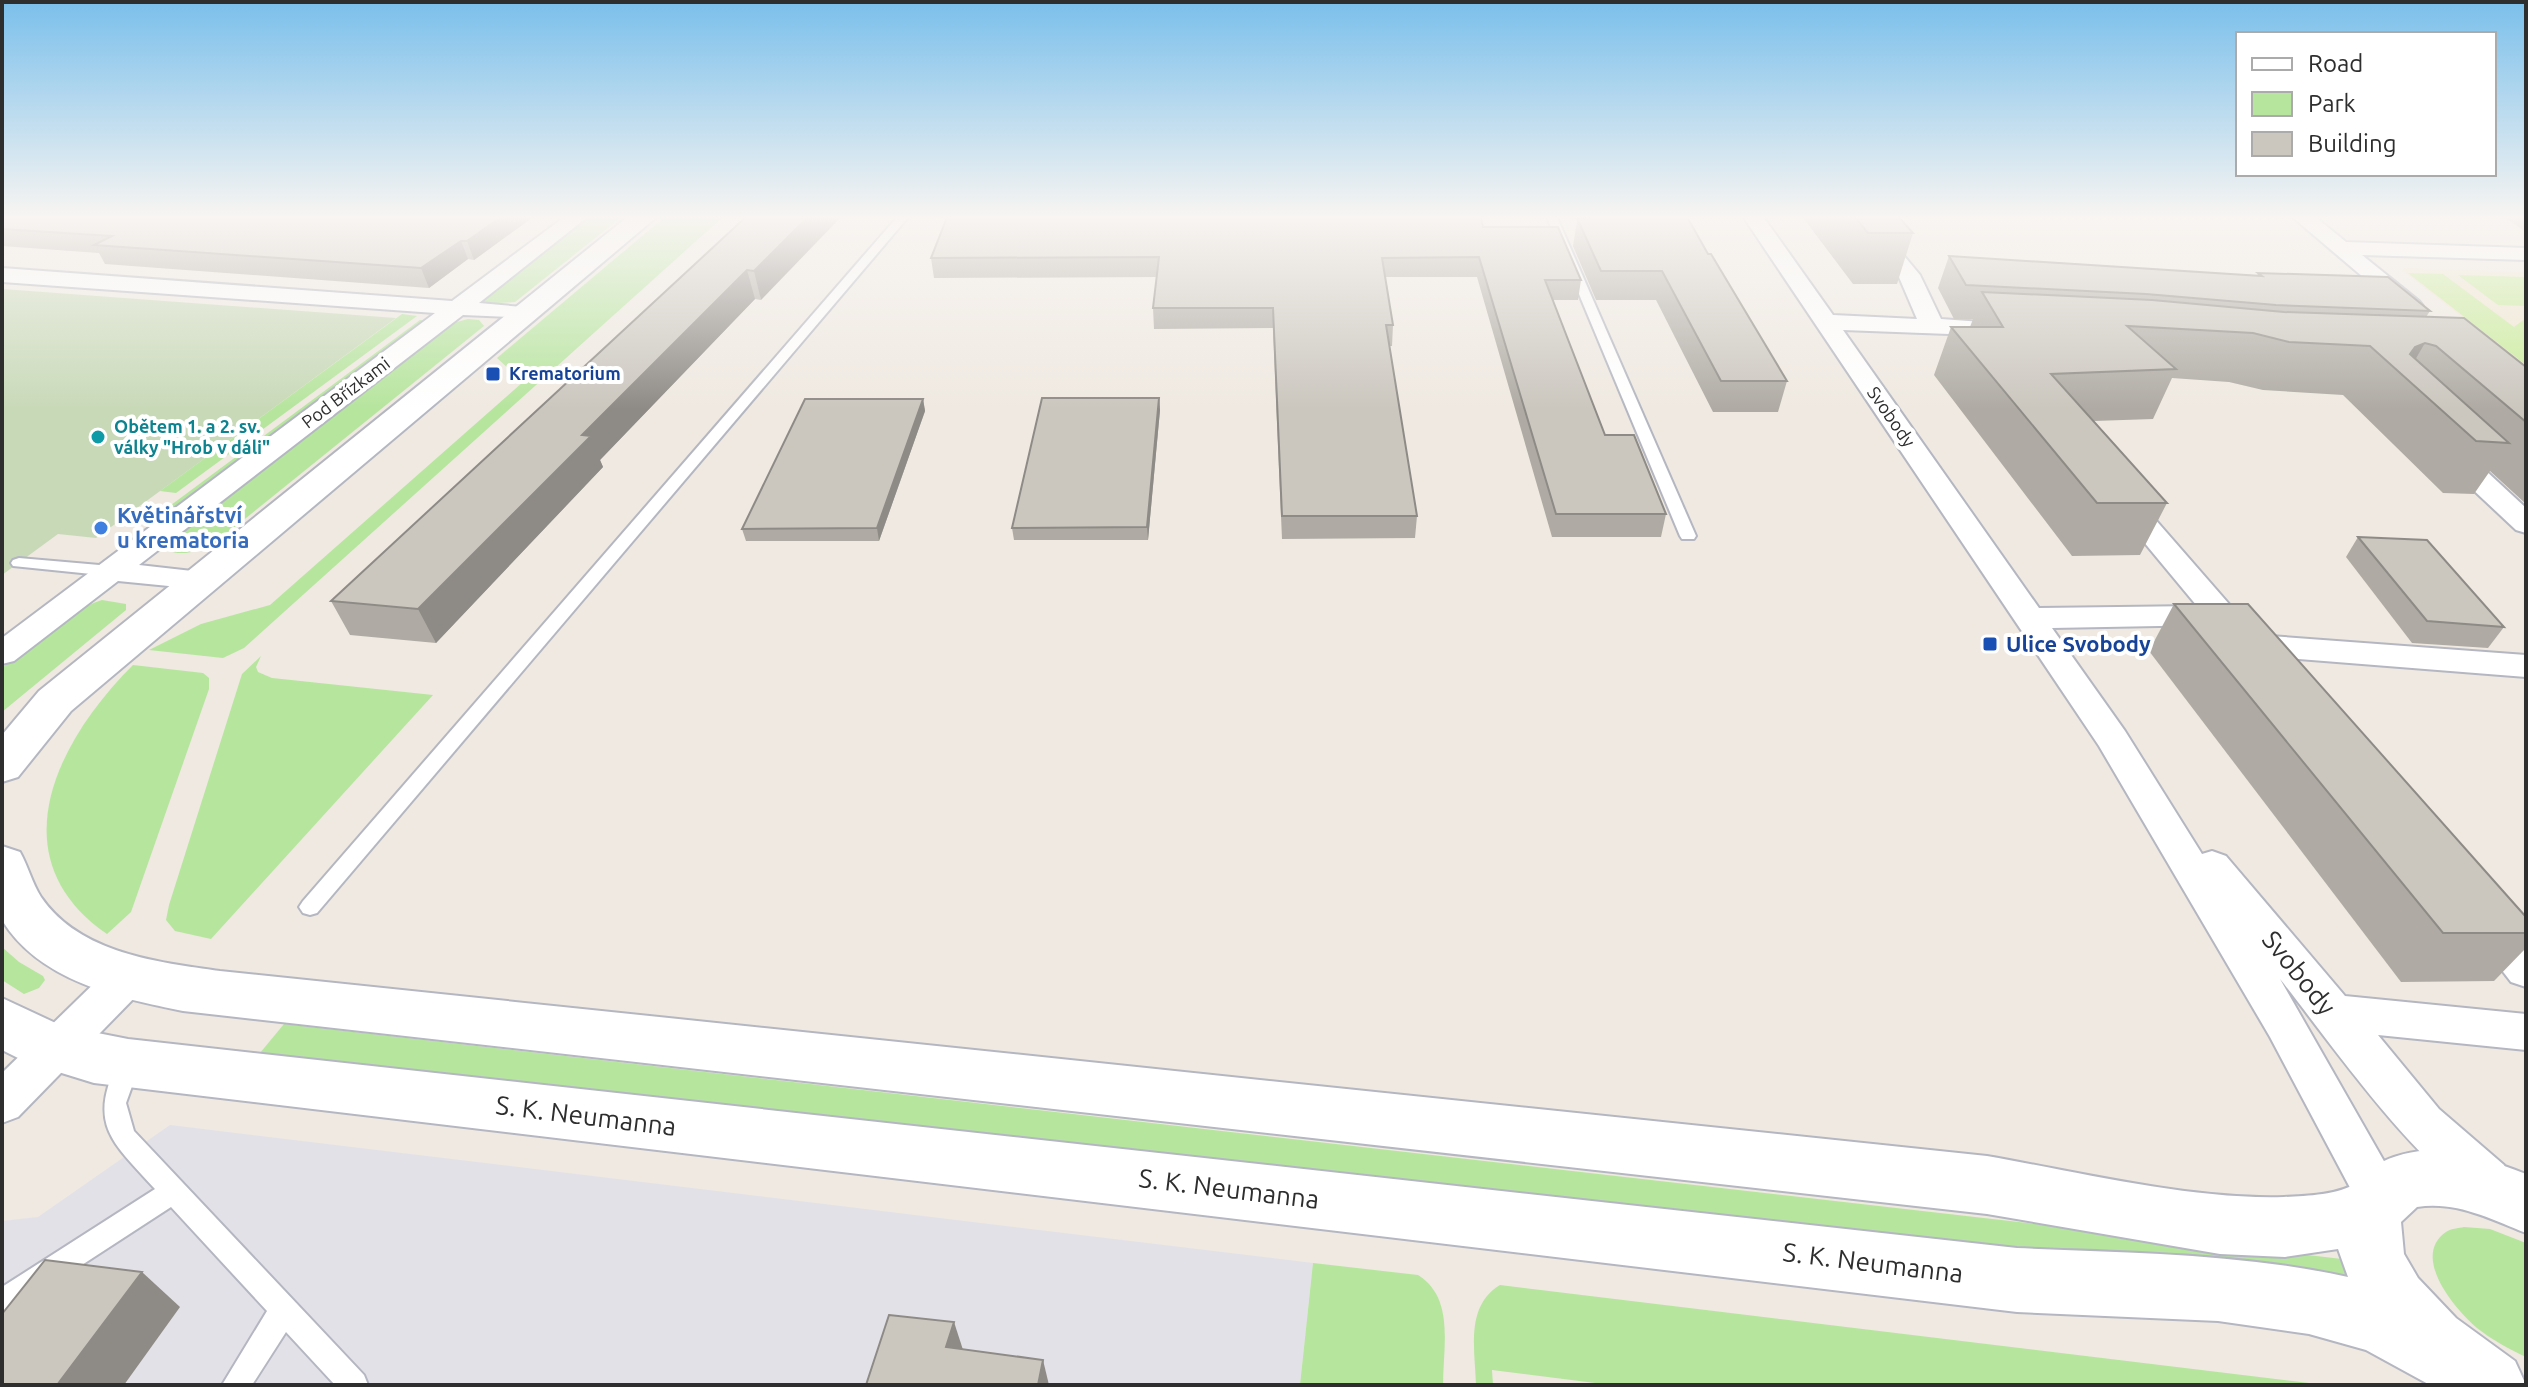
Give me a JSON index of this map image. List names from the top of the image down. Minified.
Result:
{"streets":{"street":["Pod Břízkami","Svobody","S. K. Neumanna"]},"places":{"transit":["Krematorium","Ulice Svobody"],"other":["Obětem 1. a 2. sv. války \"Hrob v dáli\"","Květinářství u krematoria"]},"legend":["Road","Park","Building"]}
